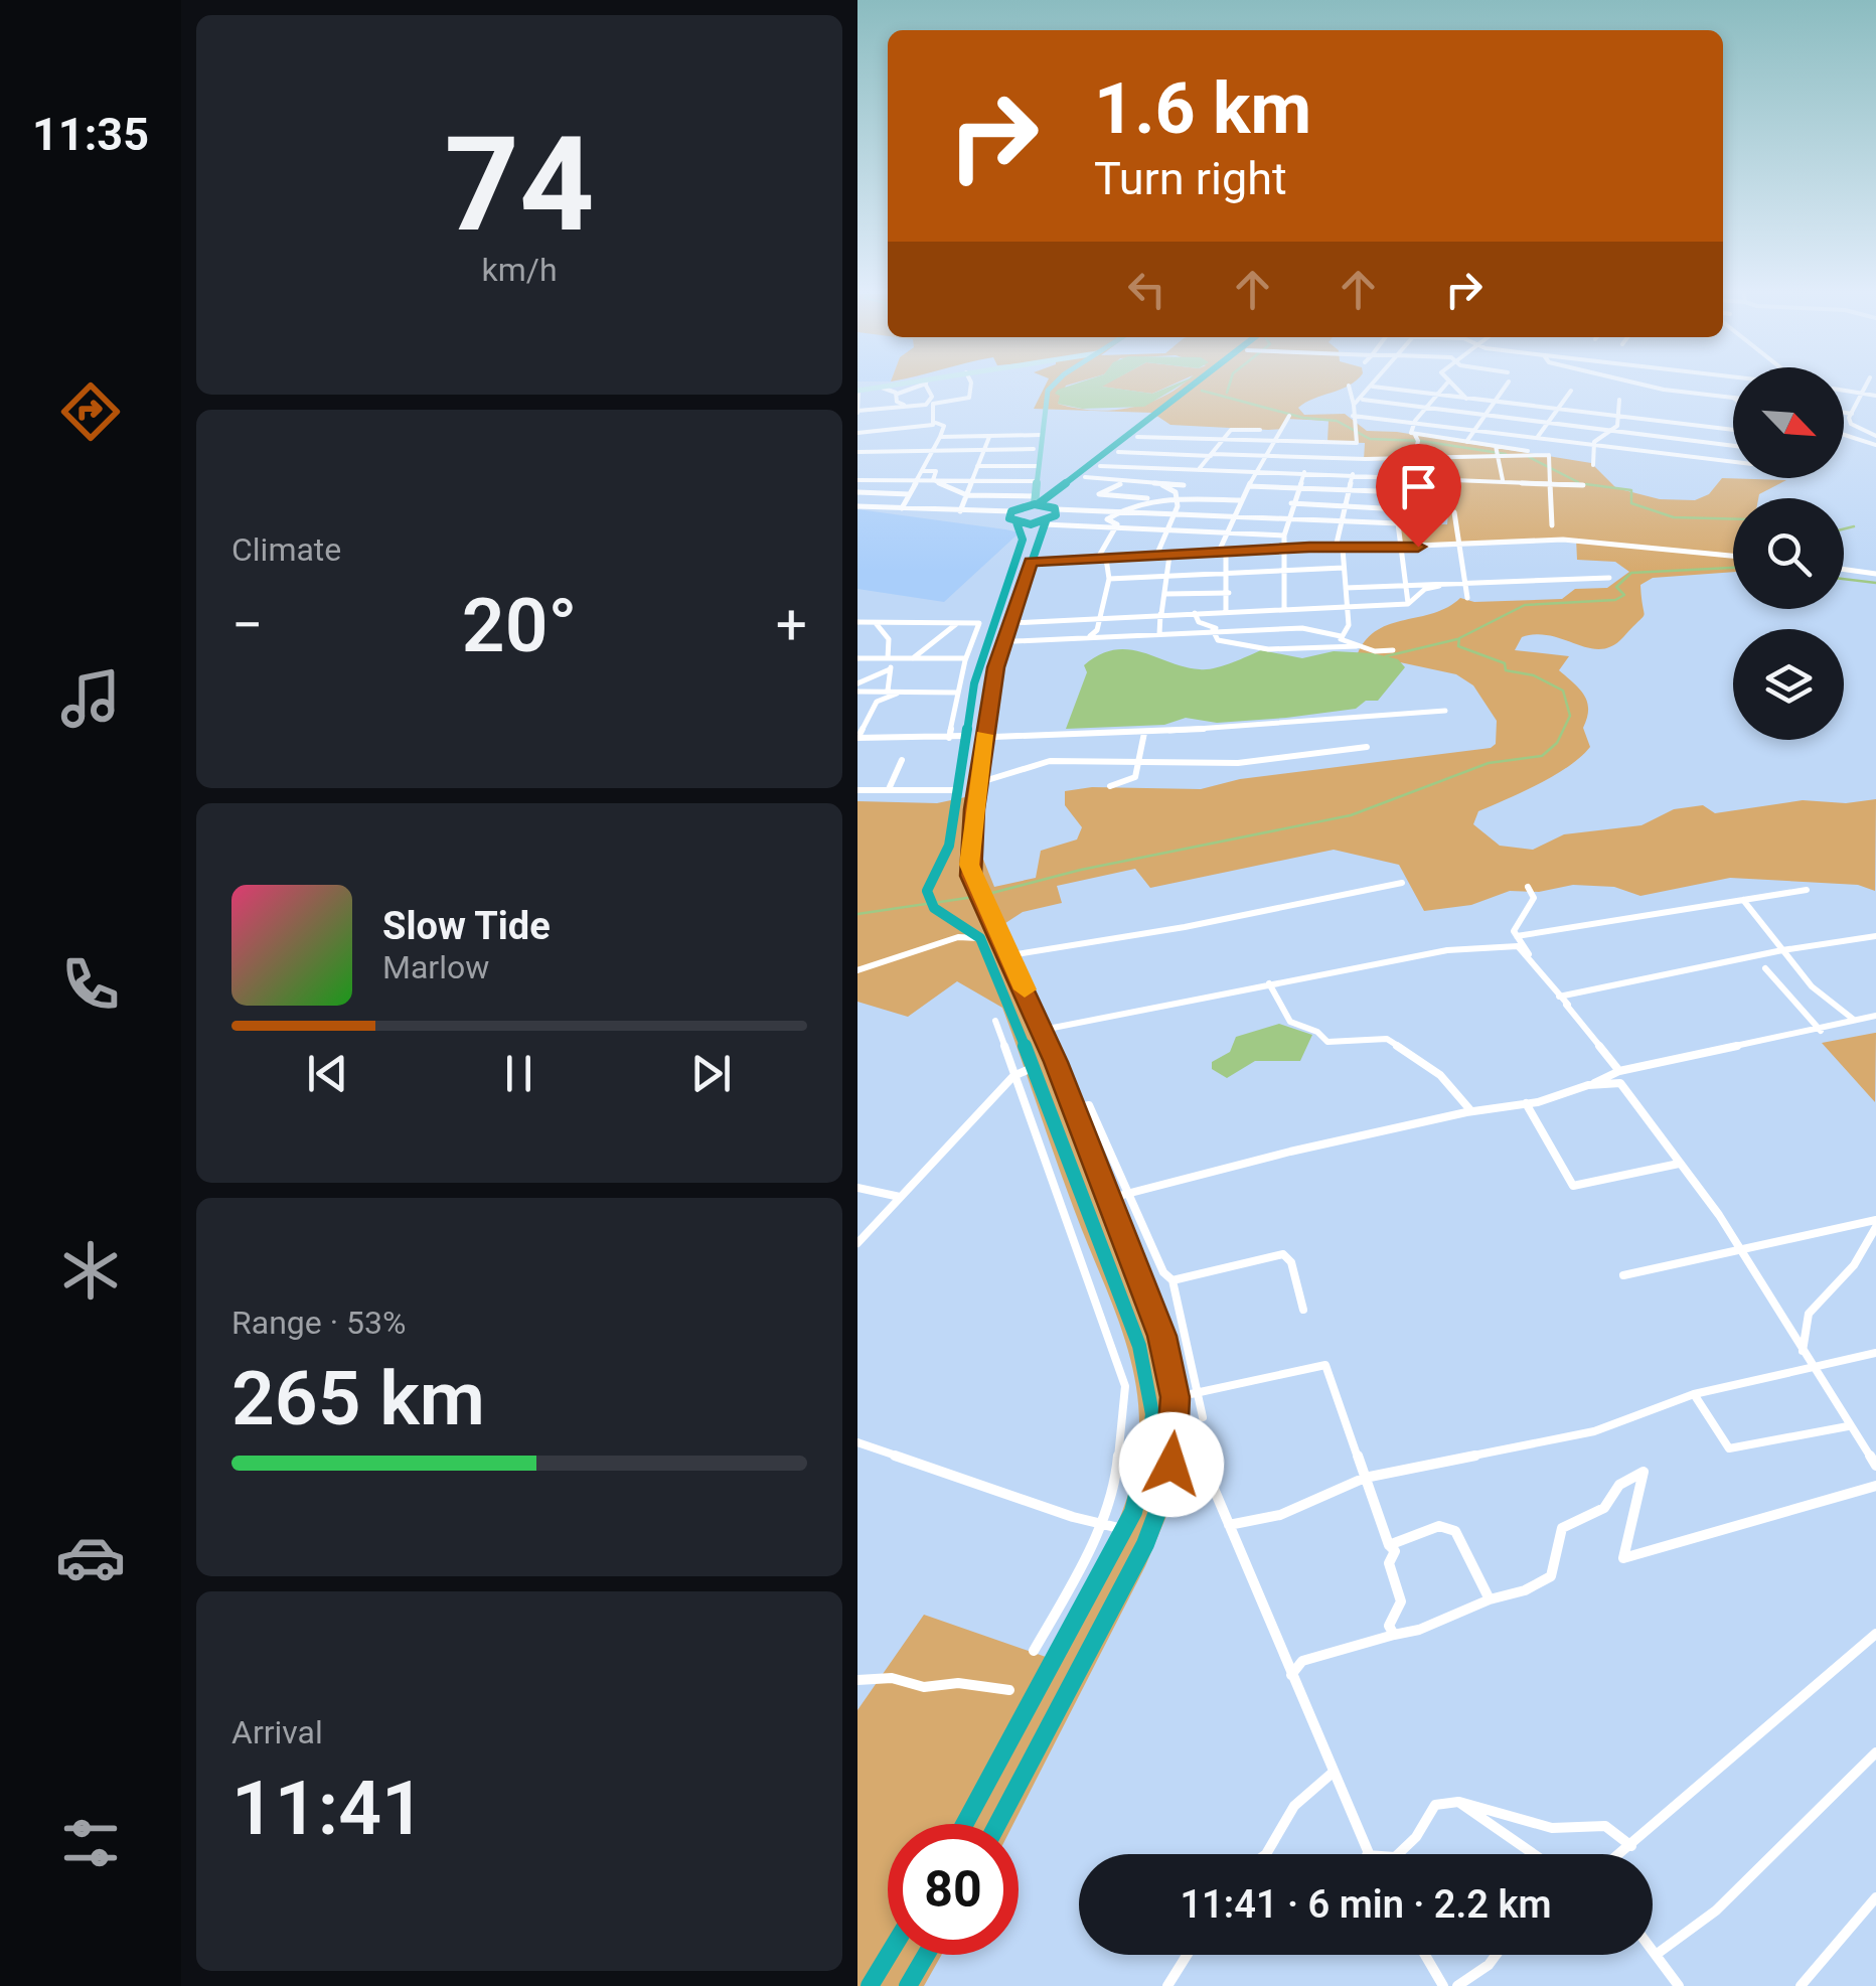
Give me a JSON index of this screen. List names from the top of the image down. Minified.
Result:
{"north":"bottom right","page":{"tabs":"11:35","tile":[["74","km/h"],"Climate",["Range · 53%","265 km"],["Arrival","11:41"]],"turn":["1.6 km","Turn right"],"heat":["−","20°","+"],"song":["Slow Tide","Marlow"],"limit":"80","trip":"11:41 · 6 min · 2.2 km"}}
